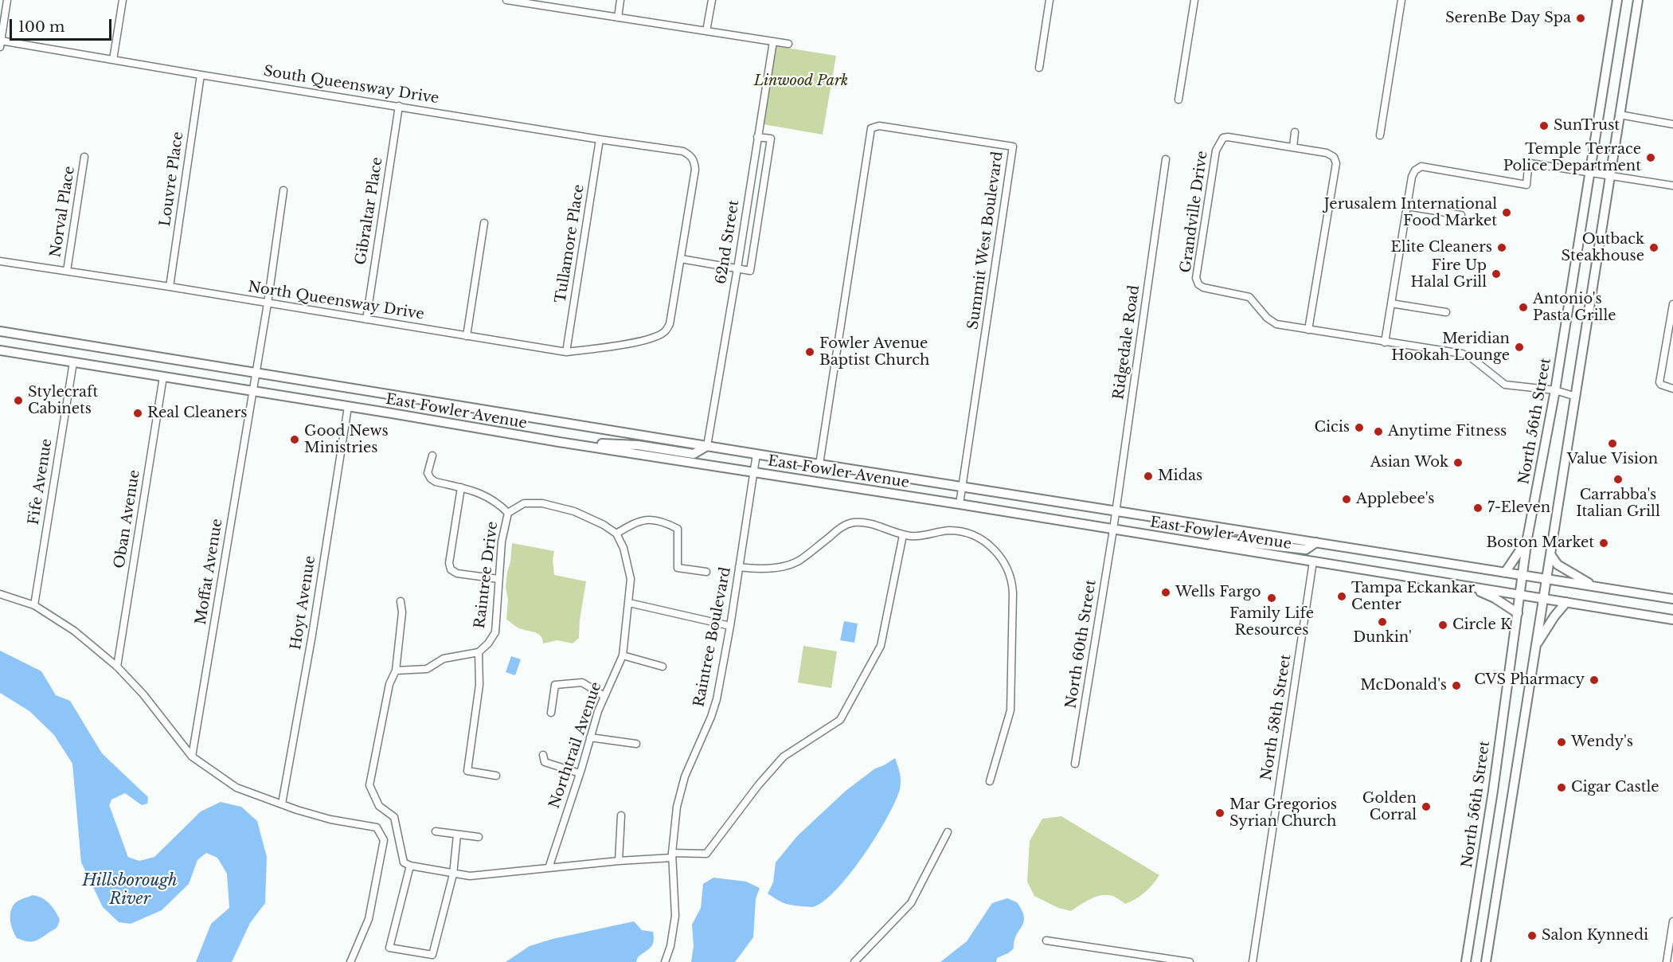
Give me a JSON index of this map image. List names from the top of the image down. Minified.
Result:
{"streets":{"main road":["East Fowler Avenue","North 56th Street"],"street":["South Queensway Drive","Louvre Place","Gibraltar Place","Norval Place","Grandville Drive","Summit West Boulevard","62nd Street","Tullamore Place","North Queensway Drive","Ridgedale Road","Fife Avenue","Oban Avenue","Moffat Avenue","Raintree Drive","Hoyt Avenue","Raintree Boulevard","North 60th Street","North 58th Street","Northtrail Avenue"]},"crossings":[["South Queensway Drive","Louvre Place"],["South Queensway Drive","Gibraltar Place"],["South Queensway Drive","Tullamore Place"],["South Queensway Drive","North Queensway Drive"],["Louvre Place","North Queensway Drive"],["Gibraltar Place","North Queensway Drive"],["Norval Place","North Queensway Drive"],["Grandville Drive","North 56th Street"],["Summit West Boulevard","East Fowler Avenue"],["62nd Street","East Fowler Avenue"],["Tullamore Place","North Queensway Drive"],["North Queensway Drive","Moffat Avenue"],["Ridgedale Road","East Fowler Avenue"],["Ridgedale Road","North 60th Street"],["East Fowler Avenue","North 56th Street"],["East Fowler Avenue","Fife Avenue"],["East Fowler Avenue","Oban Avenue"],["East Fowler Avenue","Moffat Avenue"],["East Fowler Avenue","Hoyt Avenue"],["East Fowler Avenue","Raintree Boulevard"],["East Fowler Avenue","North 60th Street"],["East Fowler Avenue","North 58th Street"]],"water":["Hillsborough River"],"parks":["Linwood Park"],"places":["SerenBe Day Spa","SunTrust","Temple Terrace Police Department","Jerusalem International Food Market","Elite Cleaners","Outback Steakhouse","Fire Up Halal Grill","Antonio's Pasta Grille","Meridian Hookah Lounge","Fowler Avenue Baptist Church","Stylecraft Cabinets","Real Cleaners","Cicis","Anytime Fitness","Good News Ministries","Value Vision","Asian Wok","Midas","Carrabba's Italian Grill","Applebee's","7-Eleven","Boston Market","Wells Fargo","Tampa Eckankar Center","Family Life Resources","Dunkin'","Circle K","CVS Pharmacy","McDonald's","Wendy's","Cigar Castle","Golden Corral","Mar Gregorios Syrian Church","Salon Kynnedi"],"scale_bar":"100 m"}
